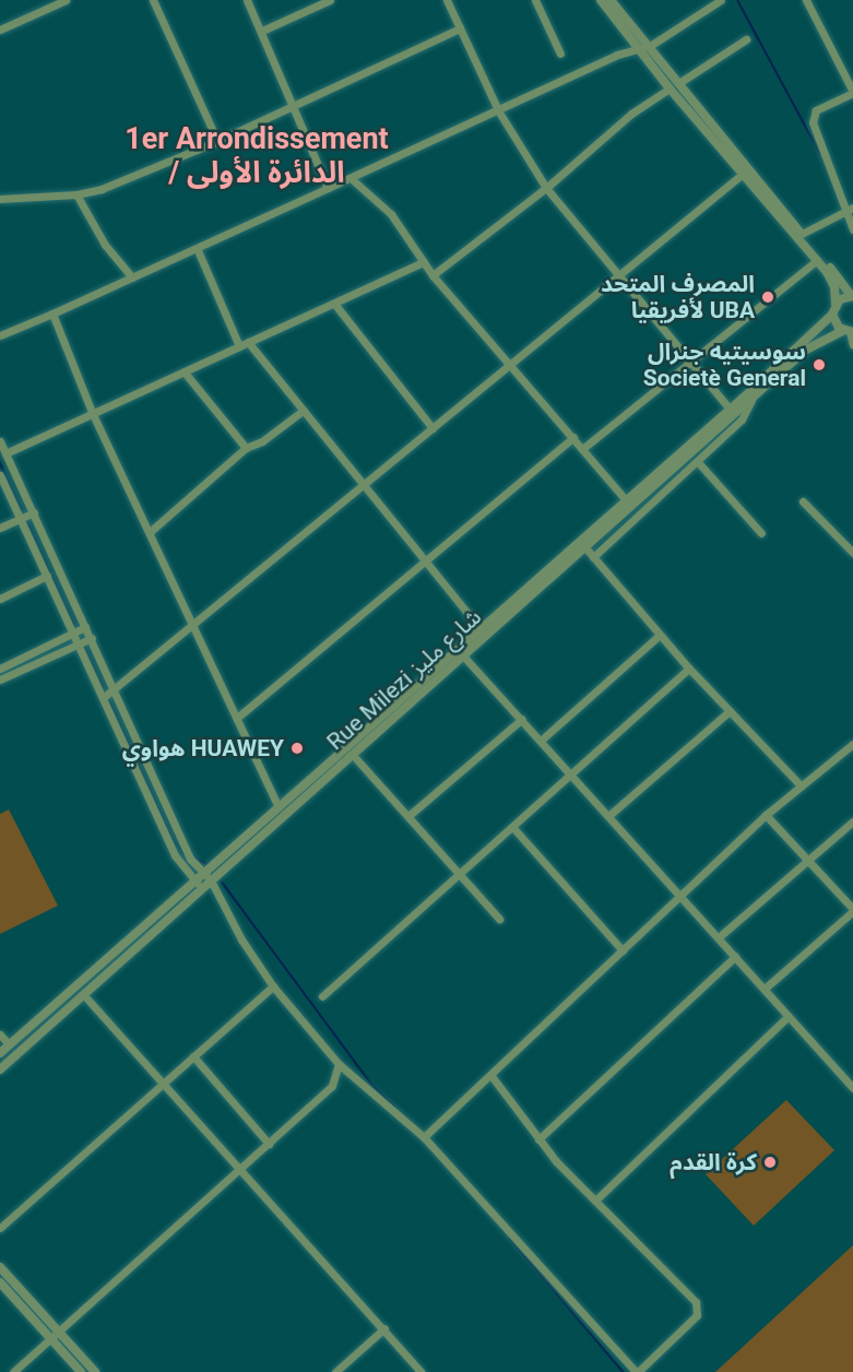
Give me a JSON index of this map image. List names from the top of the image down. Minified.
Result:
{"streets":{"street":["Rue Milezi شارع مليز"]},"districts":["1er Arrondissement / الدائرة الأولى"],"places":["المصرف المتحد لأفريقيا UBA","سوسيتيه جنرال Societè General","هواوي HUAWEY","كرة القدم"]}
